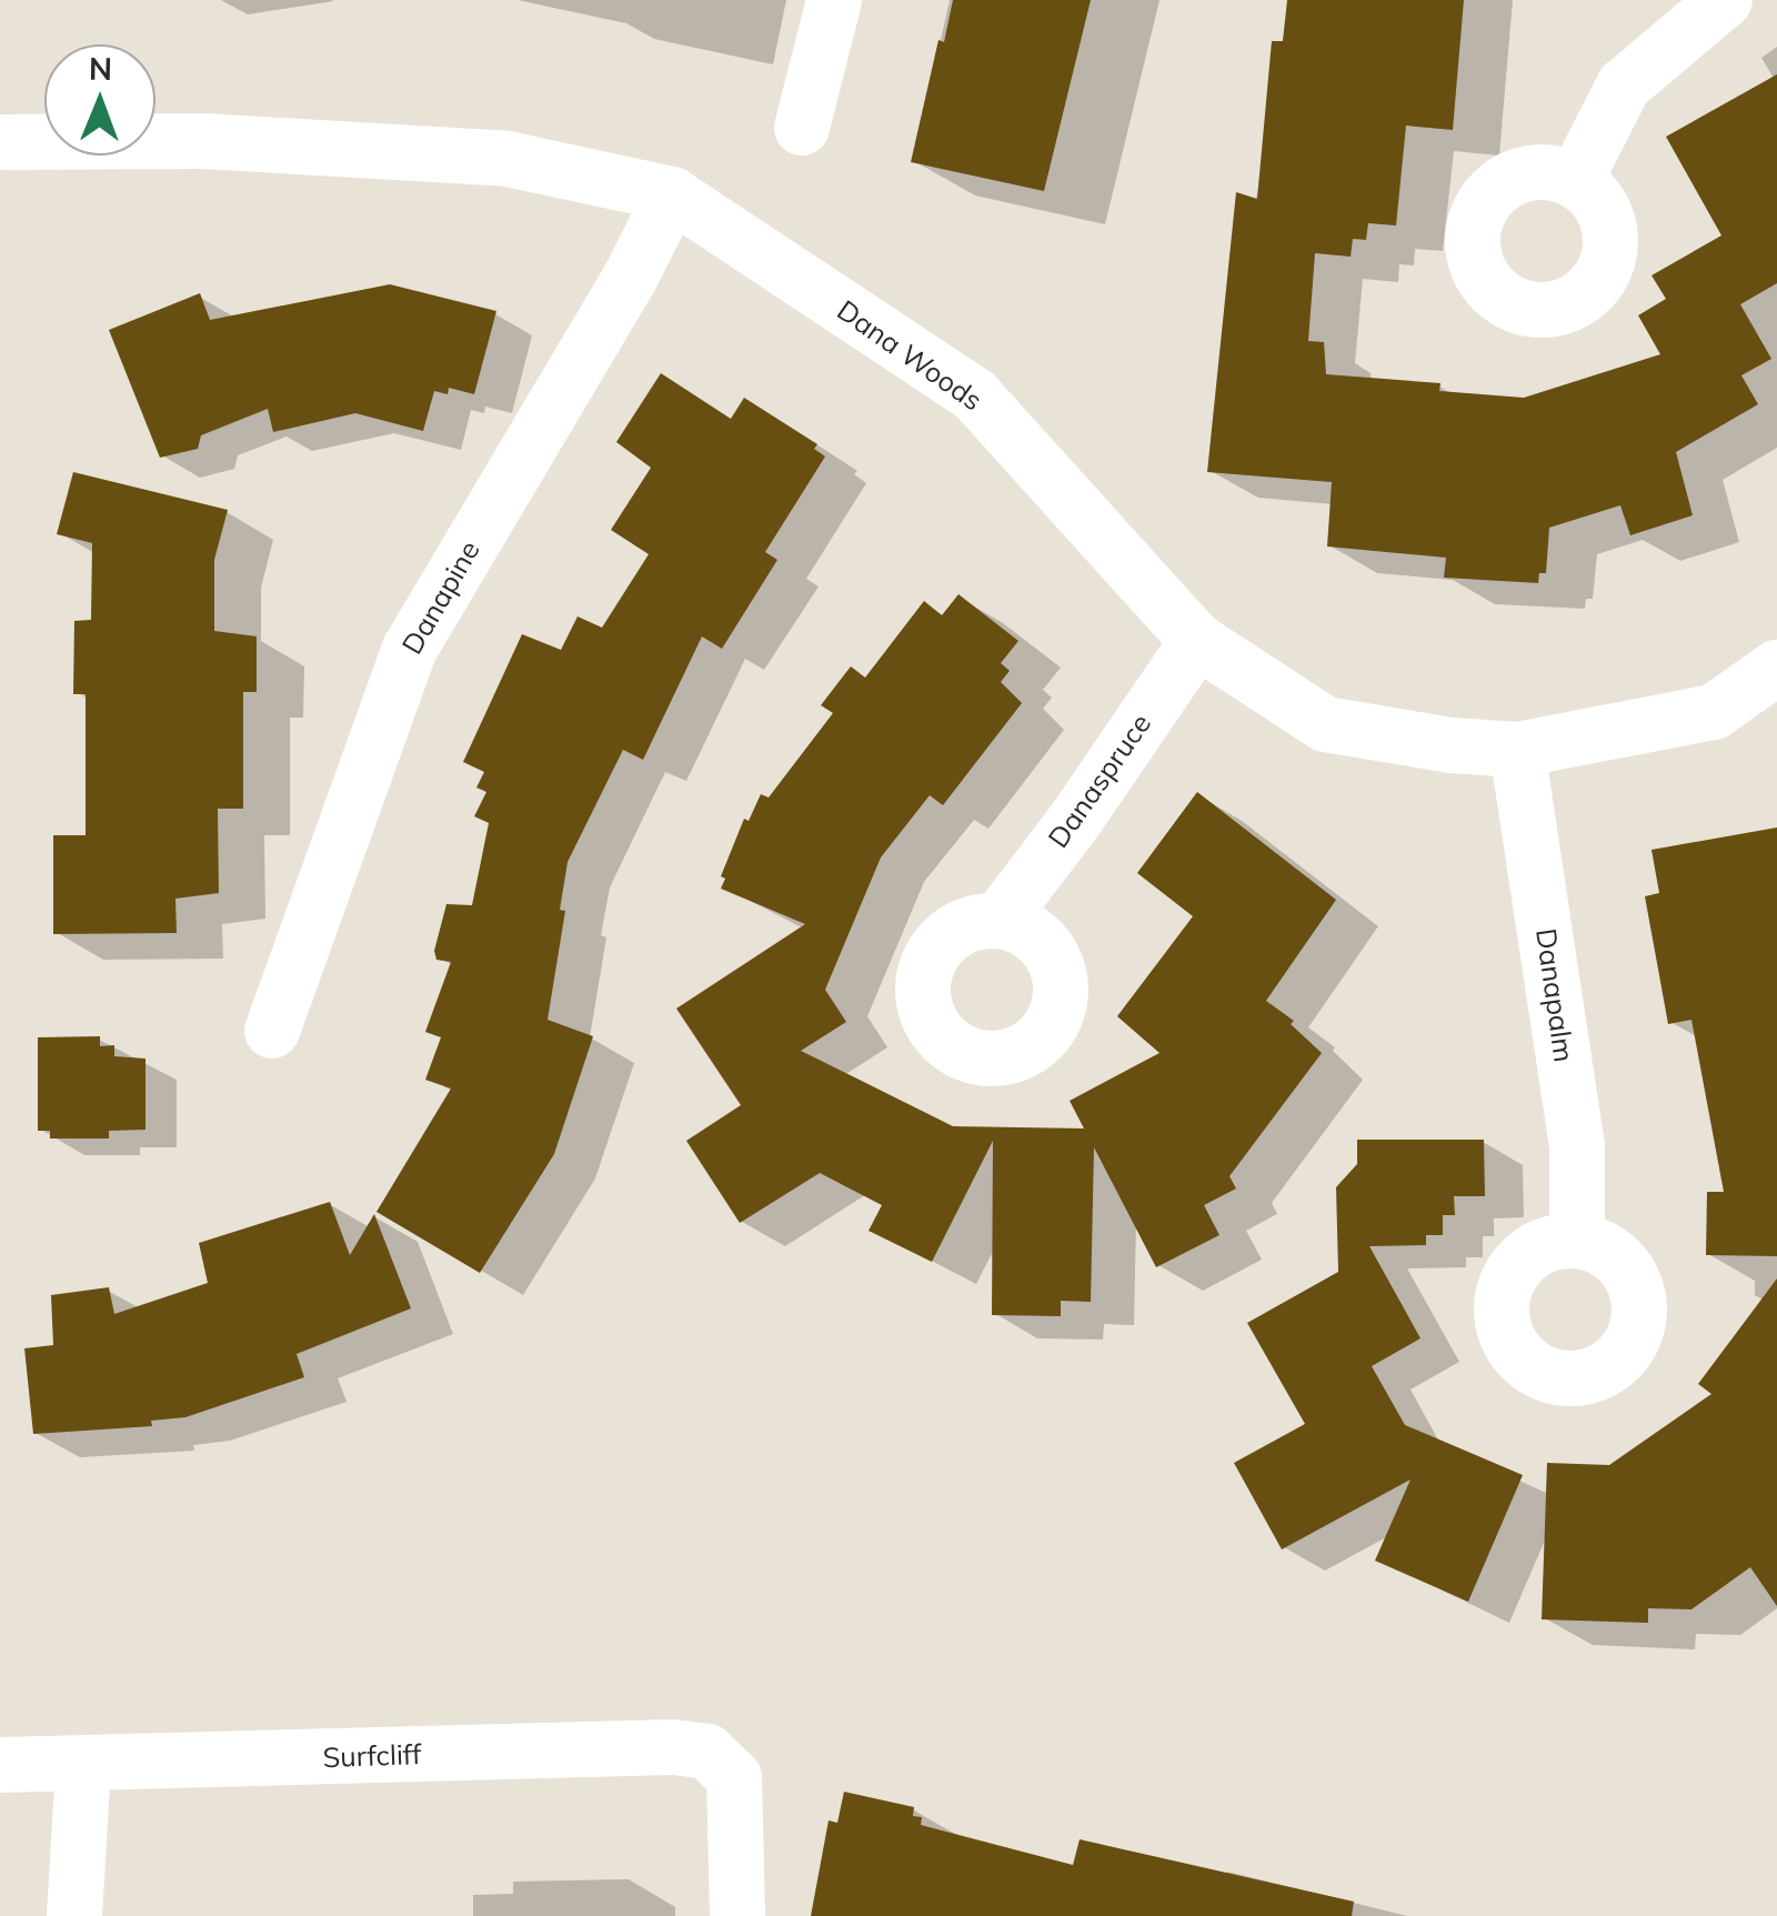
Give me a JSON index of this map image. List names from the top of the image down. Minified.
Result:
{"streets":{"street":["Dana Woods","Danapine","Danaspruce","Danapalm","Surfcliff"]},"crossings":[["Dana Woods","Danapine"],["Dana Woods","Danaspruce"],["Dana Woods","Danapalm"]],"north":"top"}
